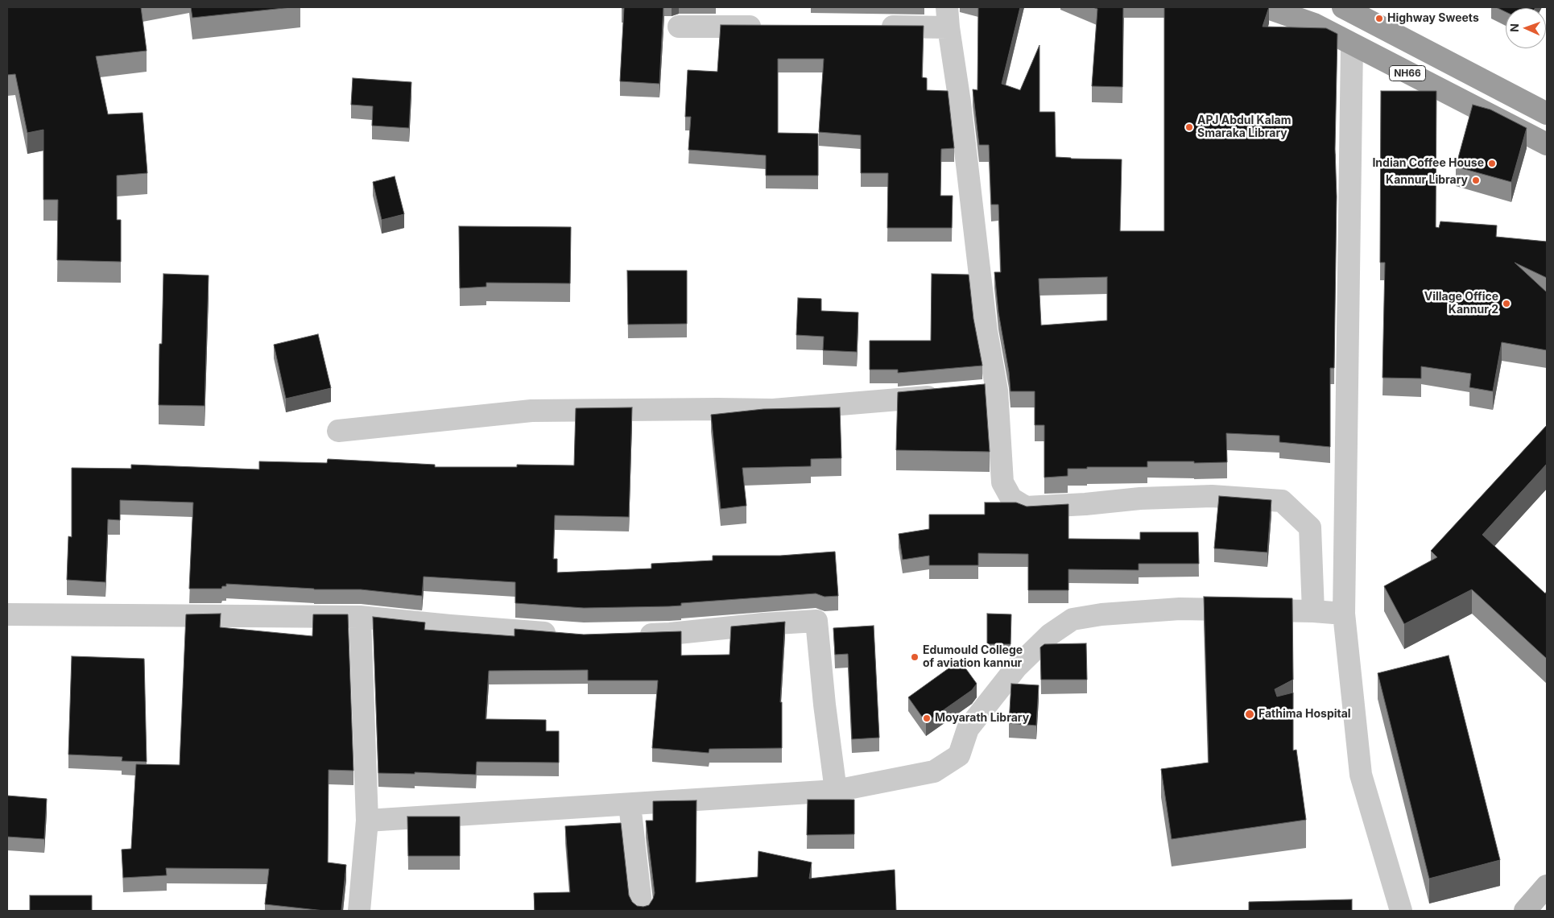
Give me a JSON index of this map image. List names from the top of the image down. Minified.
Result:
{"streets":{"highway":["NH66"]},"places":["Highway Sweets","APJ Abdul Kalam Smaraka Library","Indian Coffee House","Kannur Library","Village Office Kannur 2","Edumould College of aviation kannur","Fathima Hospital","Moyarath Library"],"north":"left"}
